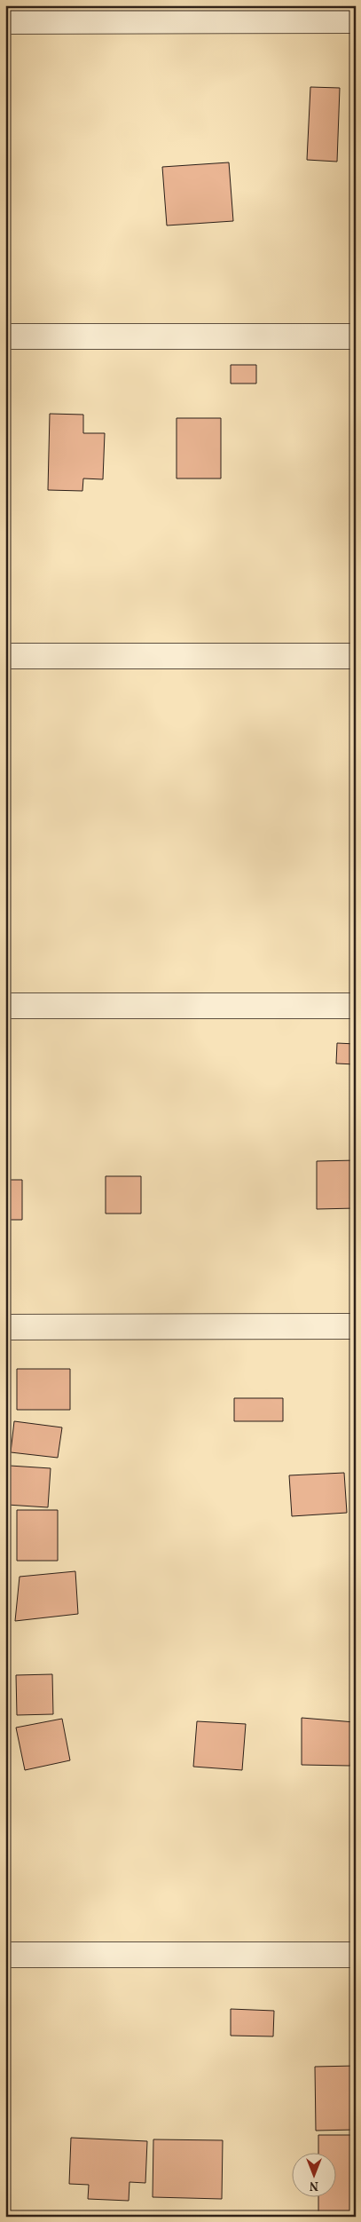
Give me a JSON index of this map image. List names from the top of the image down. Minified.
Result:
{"north":"bottom"}
